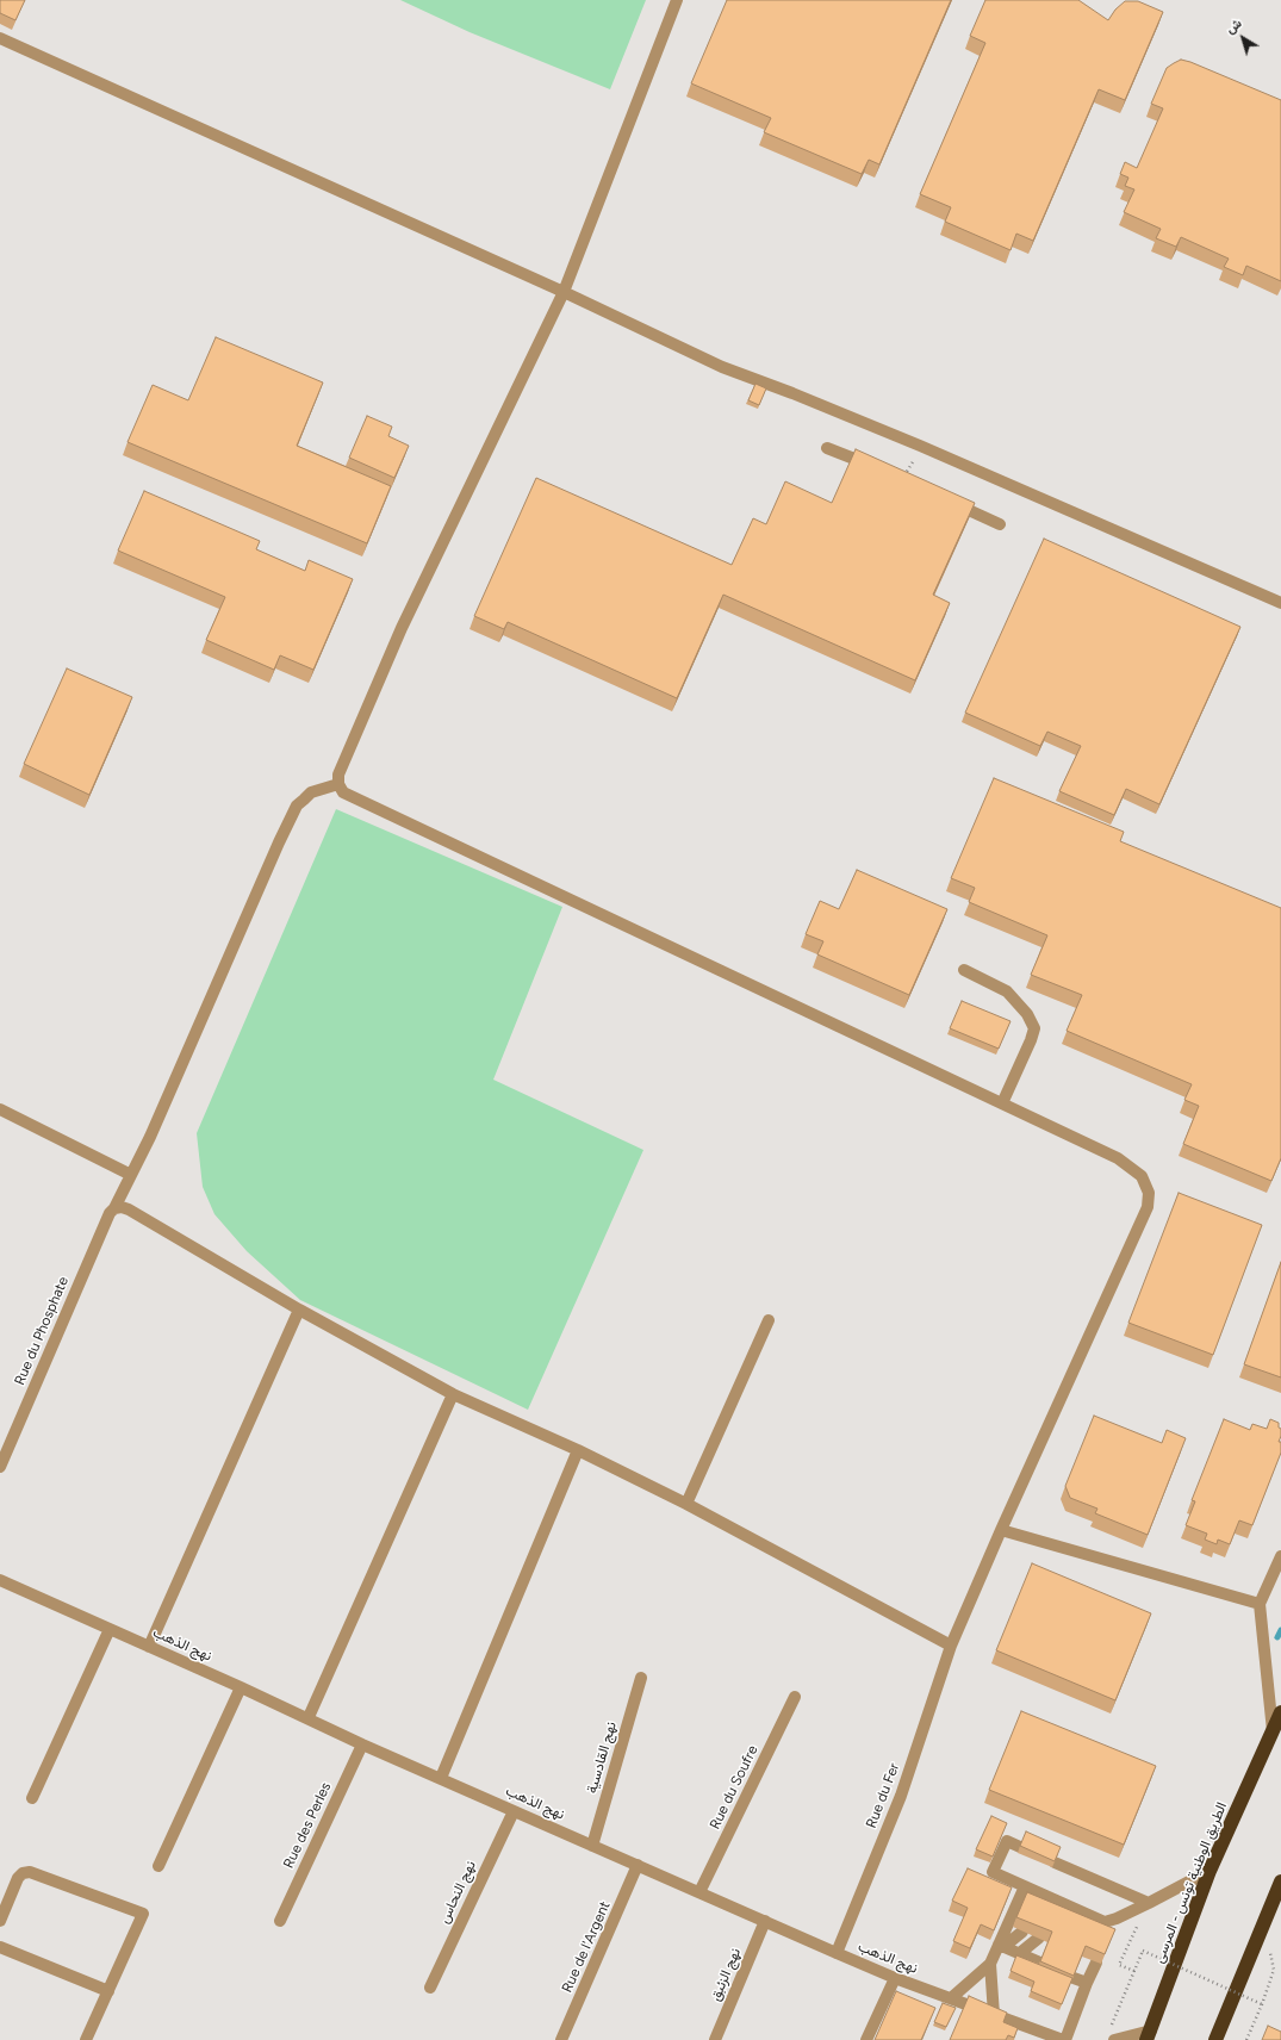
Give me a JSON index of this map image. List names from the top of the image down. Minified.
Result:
{"streets":{"highway":["الطريق الوطنية تونس - المرسى"],"street":["Rue du Phosphate","نهج الذهب","نهج القادسية","Rue du Soufre","Rue du Fer","Rue des Perles","نهج النحاس","Rue de l'Argent","نهج الزئبق"]},"crossings":[["Rue du Phosphate","Rue du Fer"],["نهج الذهب","نهج القادسية"],["نهج الذهب","Rue du Soufre"],["نهج الذهب","Rue du Fer"],["نهج الذهب","Rue des Perles"],["نهج الذهب","نهج النحاس"],["نهج الذهب","Rue de l'Argent"],["نهج الذهب","نهج الزئبق"]],"north":"top left"}
